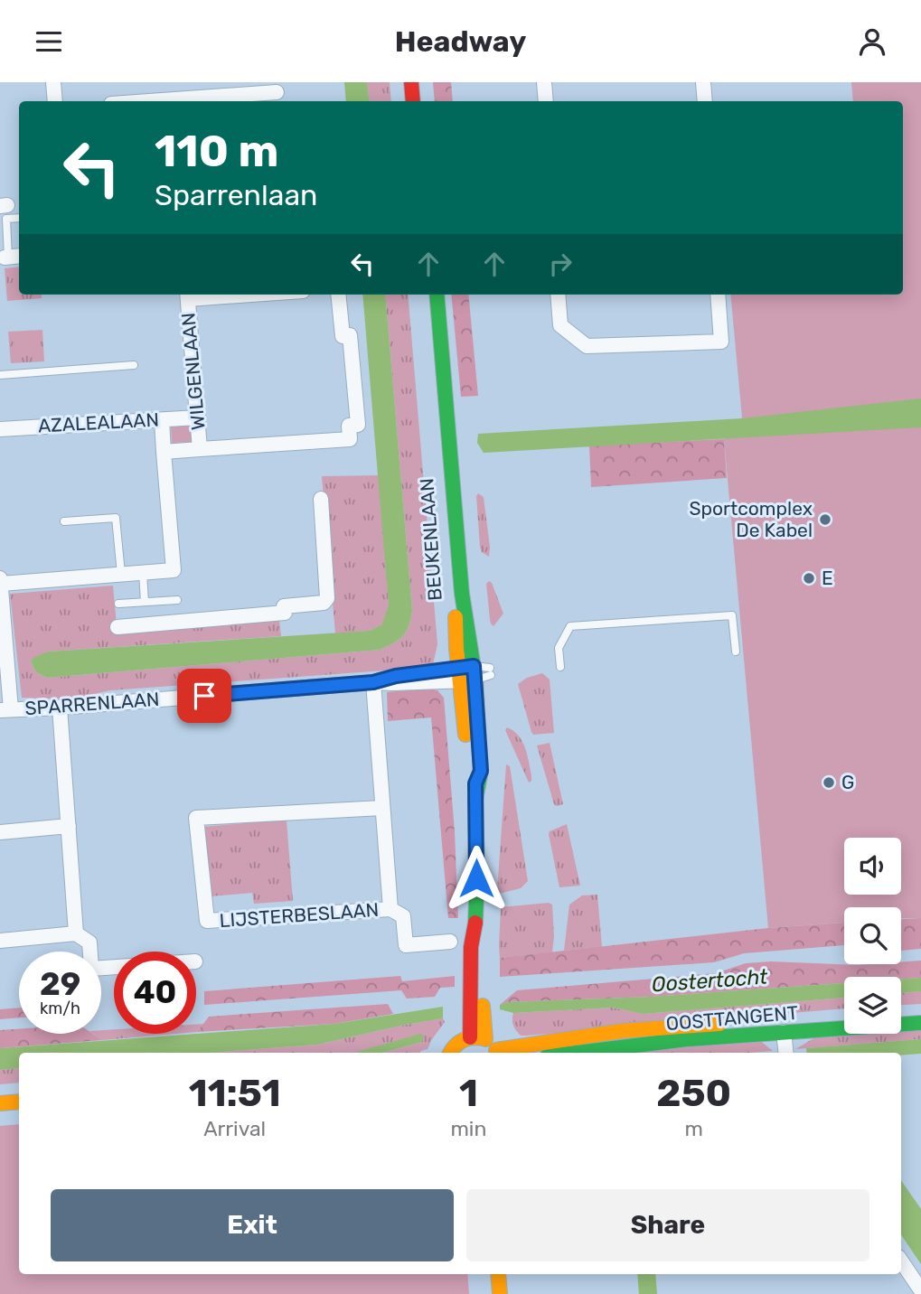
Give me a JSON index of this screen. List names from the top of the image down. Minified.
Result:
{"streets":{"street":["WILGENLAAN","AZALEALAAN","BEUKENLAAN","SPARRENLAAN","LIJSTERBESLAAN","OOSTTANGENT"]},"crossings":[["WILGENLAAN","AZALEALAAN"],["BEUKENLAAN","SPARRENLAAN"],["BEUKENLAAN","OOSTTANGENT"],["SPARRENLAAN","LIJSTERBESLAAN"]],"water":["Oostertocht"],"places":["Sportcomplex De Kabel","E","G"],"page":{"header":"Headway","turn":["110 m","Sparrenlaan"],"speed":"29 km/h","limit":"40","eta":["11:51","Arrival","1","min","250","m"],"buttons":["Exit","Share"]}}
